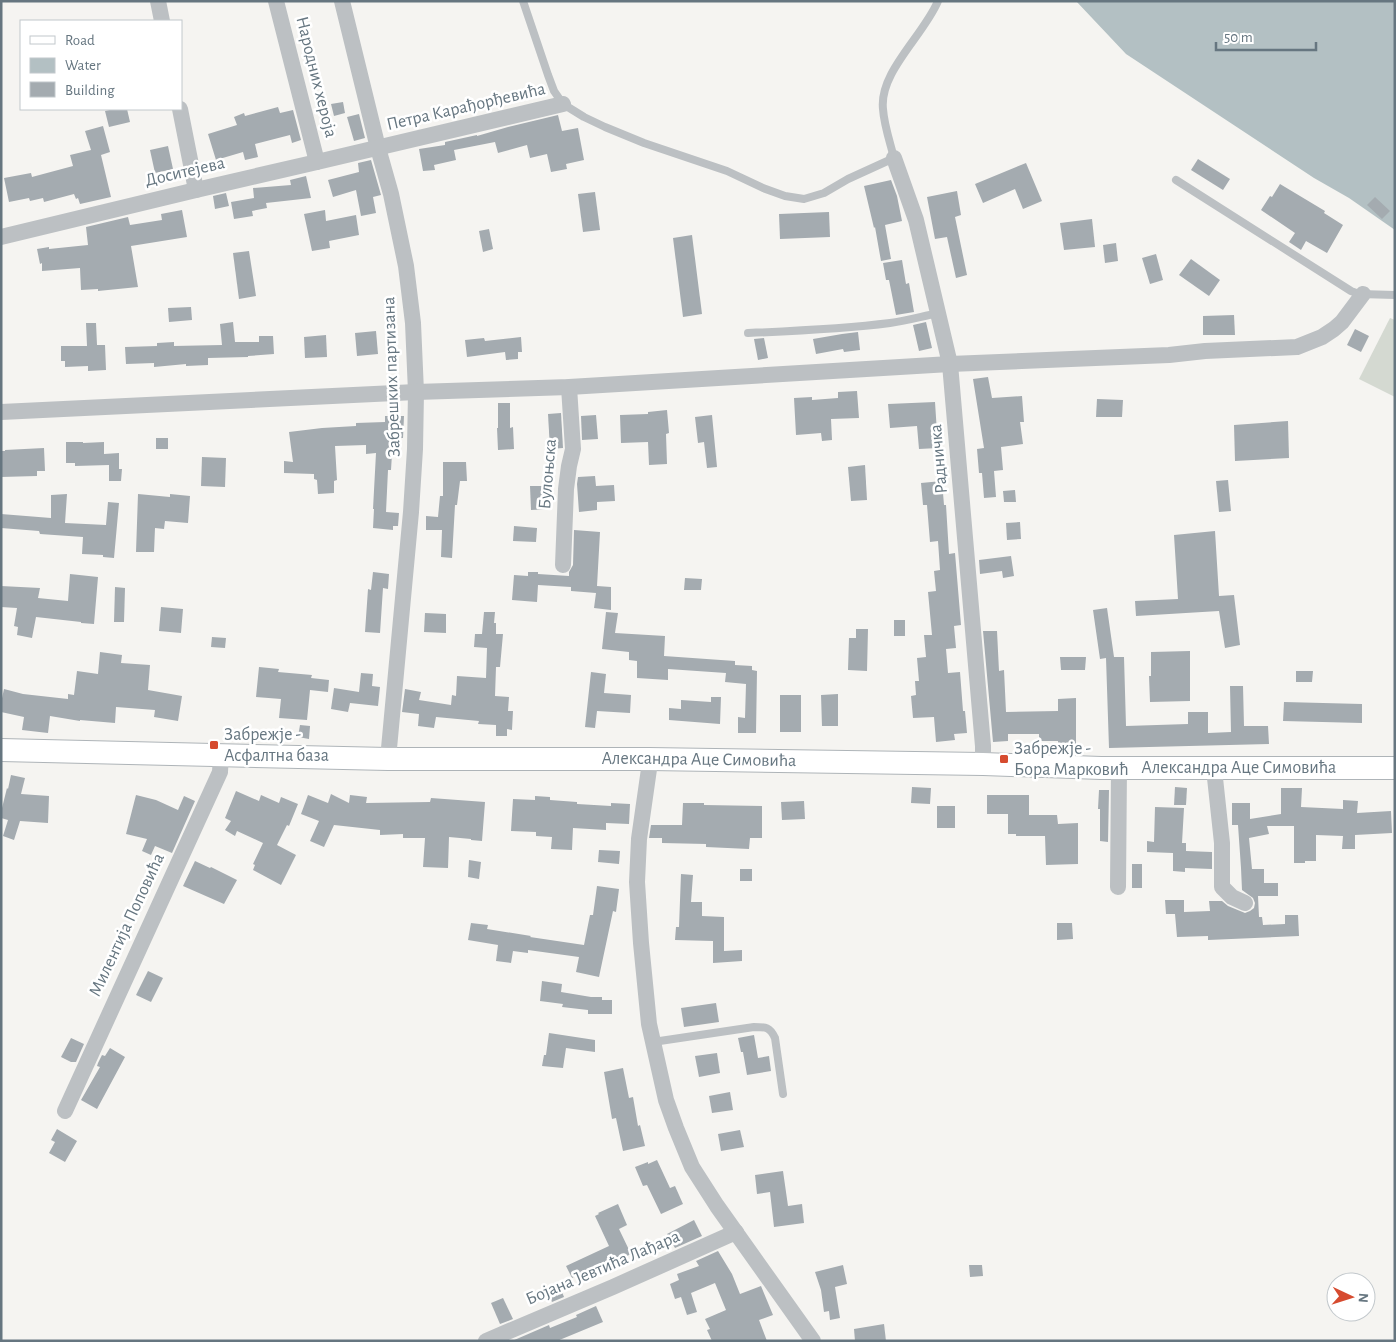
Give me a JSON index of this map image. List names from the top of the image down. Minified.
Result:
{"streets":{"street":["Народних хероја","Петра Карађорђевића","Доситејева","Забрешких партизана","Радничка","Булоњска","Александра Аце Симовића","Милентија Поповића","Бојана Јевтића Лађара"]},"crossings":[["Народних хероја","Доситејева"],["Петра Карађорђевића","Доситејева"],["Петра Карађорђевића","Забрешких партизана"],["Доситејева","Забрешких партизана"],["Забрешких партизана","Александра Аце Симовића"],["Радничка","Александра Аце Симовића"],["Александра Аце Симовића","Милентија Поповића"]],"places":{"transit":["Забрежје - Асфалтна база","Забрежје - Бора Марковић"]},"legend":["Road","Water","Building"],"scale_bar":"50 m","north":"right"}
